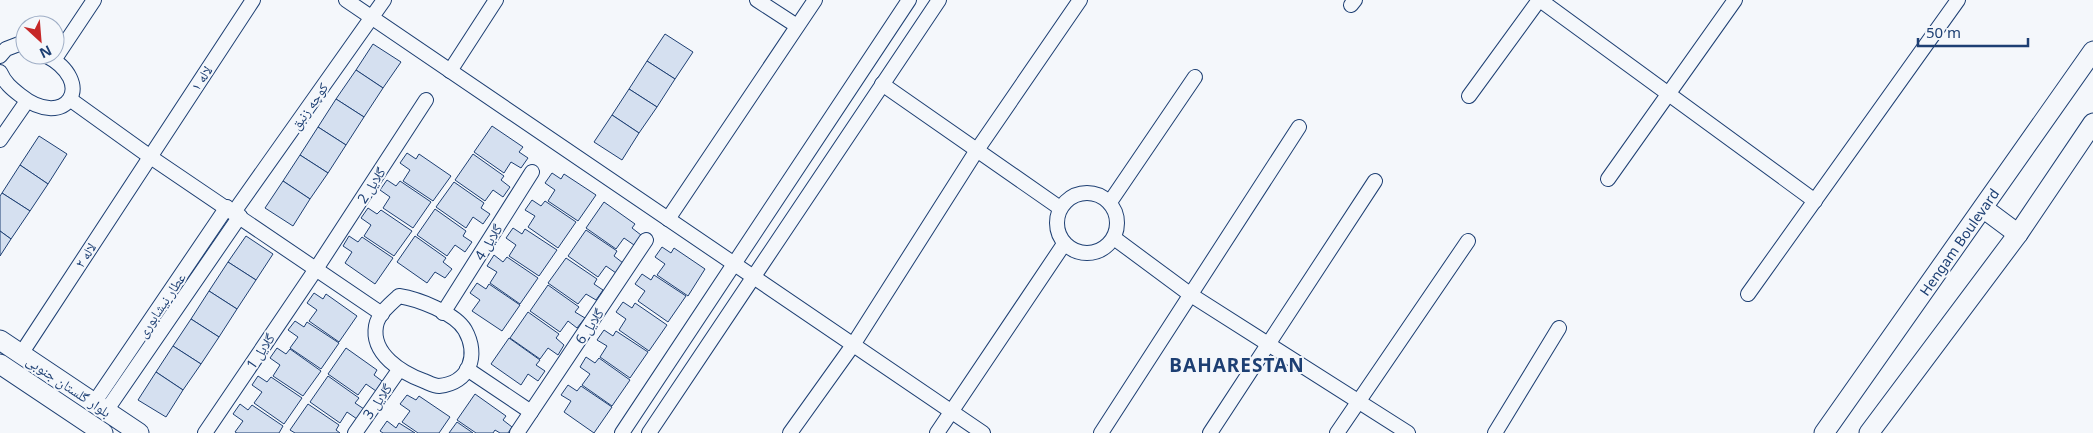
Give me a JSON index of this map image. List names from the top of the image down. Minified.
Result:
{"streets":{"main road":["Hengam Boulevard","بلوار گلستان جنوبی"],"street":["لاله ۱","کوچه زنبق","گلایل 2","گلایل 4","لاله ۲","گلایل 6","گلایل 1","گلایل 3"]},"crossings":[["لاله ۱","لاله ۲"],["کوچه زنبق","بلوار گلستان جنوبی"],["گلایل 2","گلایل 1"],["گلایل 4","گلایل 3"],["لاله ۲","بلوار گلستان جنوبی"]],"districts":["BAHARESTAN"],"scale_bar":"50 m","north":"bottom right"}
